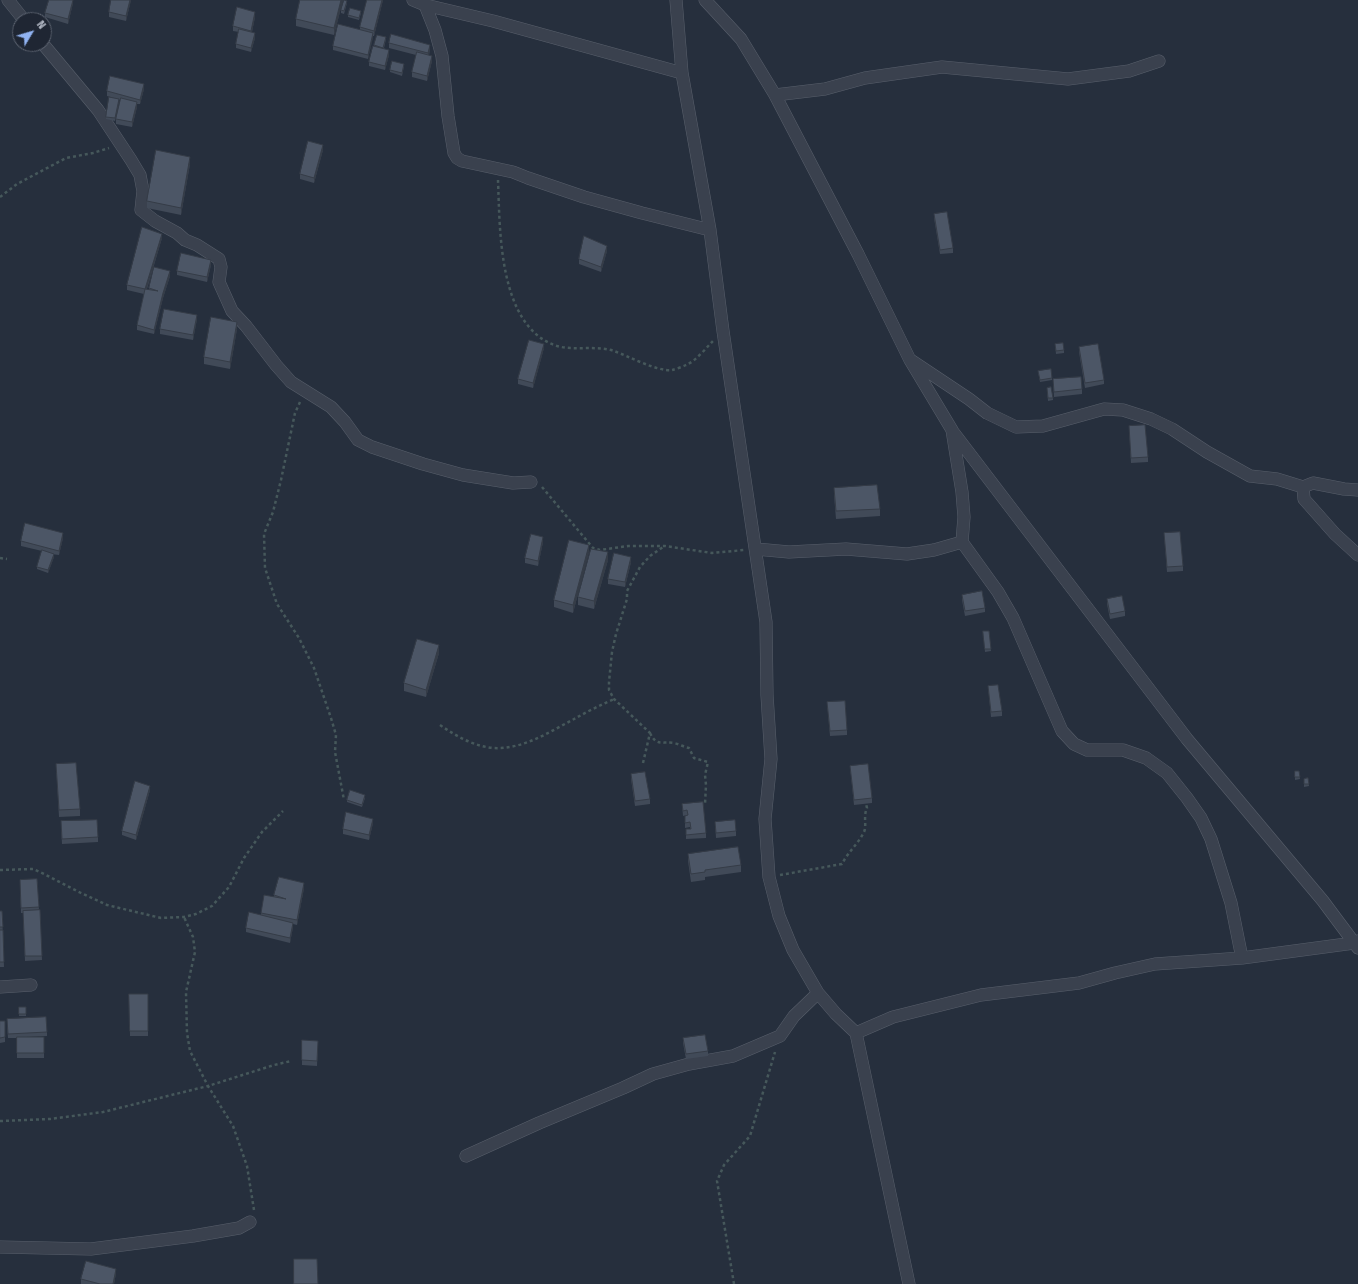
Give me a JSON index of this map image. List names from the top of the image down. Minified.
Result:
{"north":"top right"}
